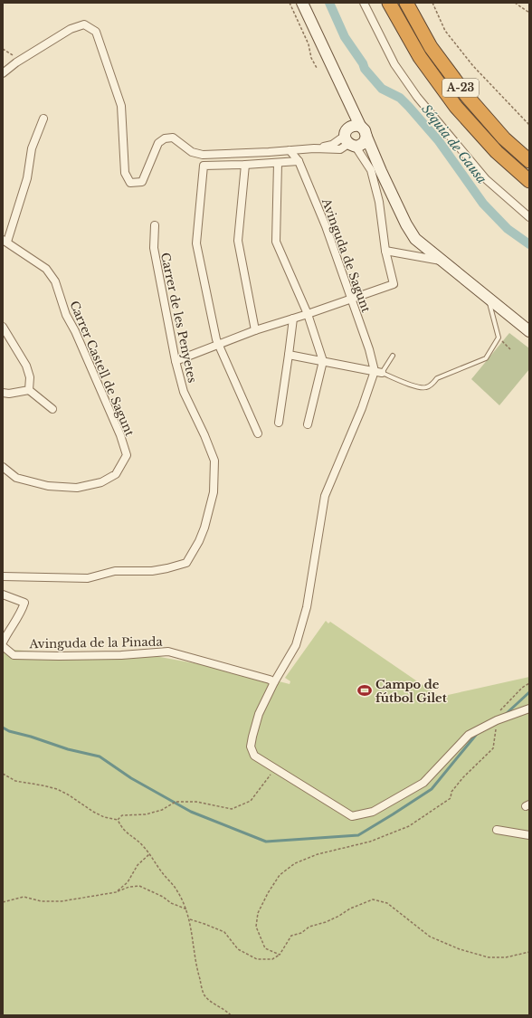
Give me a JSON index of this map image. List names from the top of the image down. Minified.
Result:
{"streets":{"highway":["A-23"],"street":["Avinguda de Sagunt","Carrer de les Penyetes","Carrer Castell de Sagunt","Avinguda de la Pinada"]},"water":["Séquia de Gausa"],"places":{"sports":["Campo de fútbol Gilet"]}}
